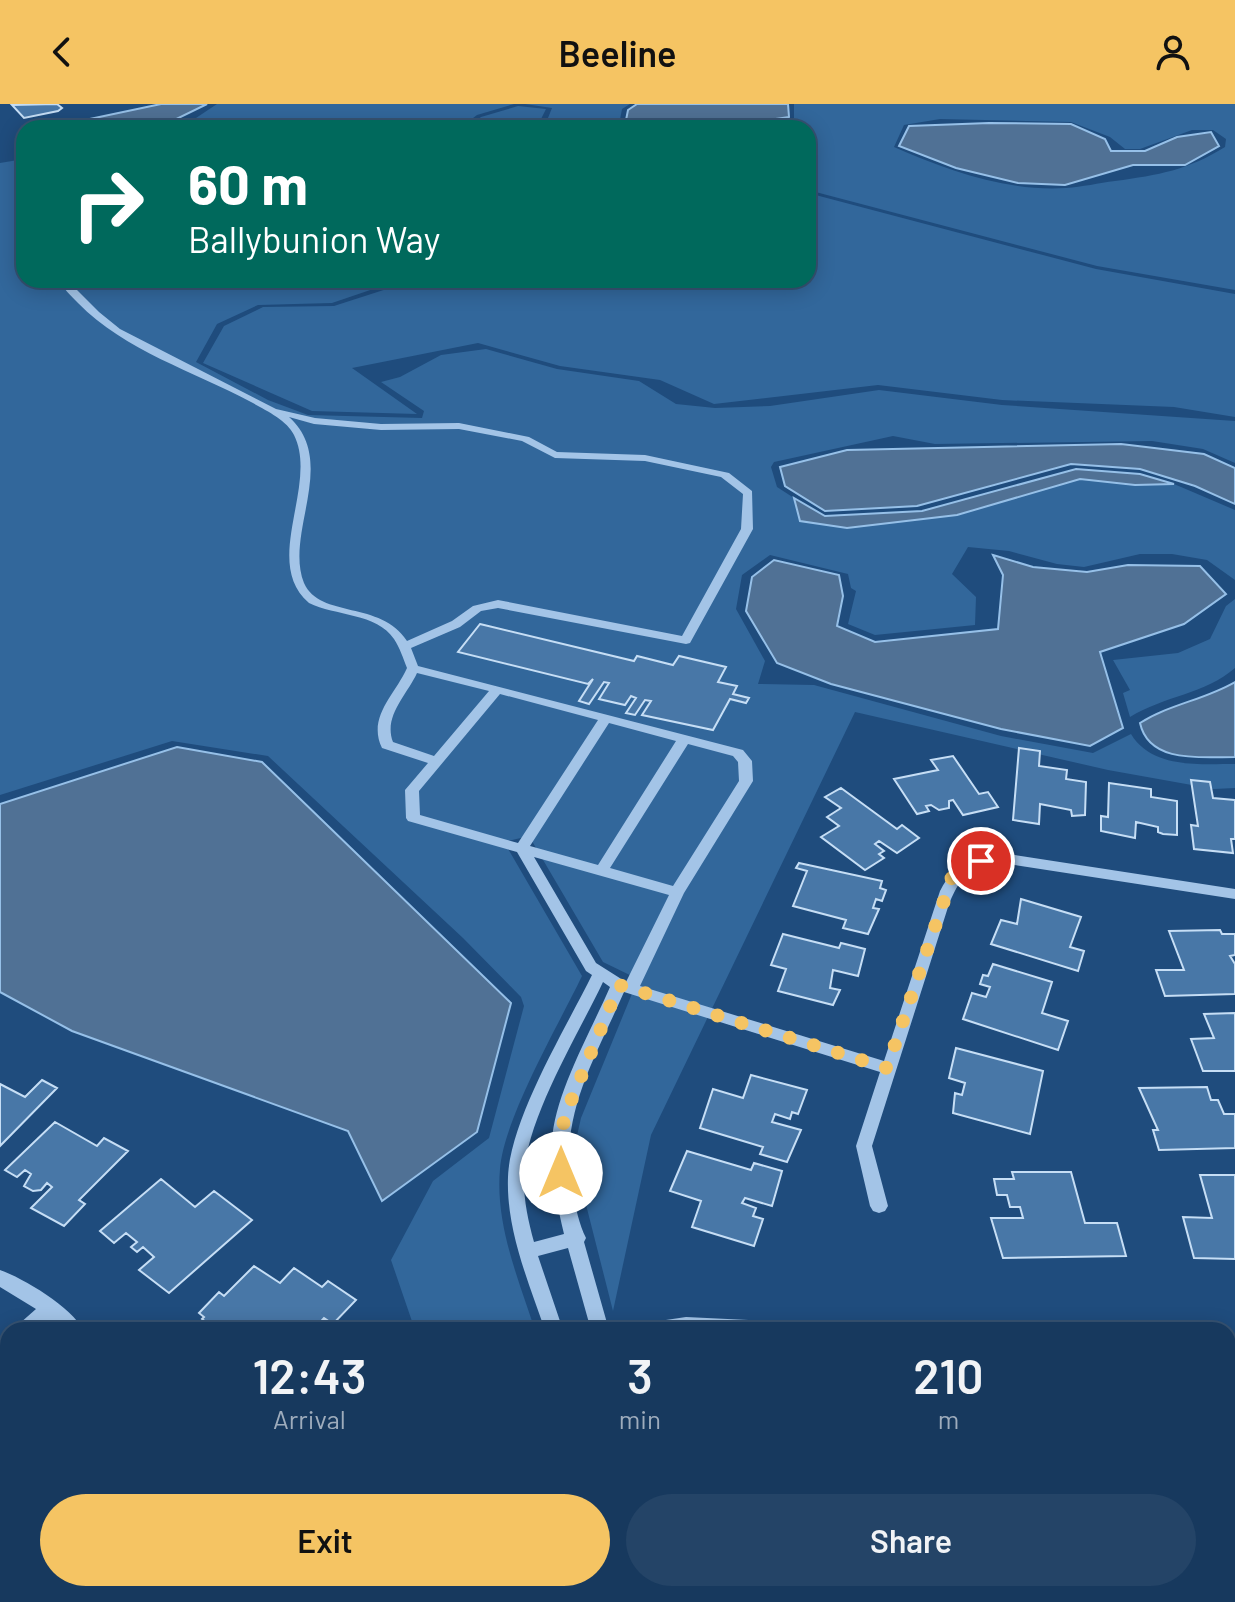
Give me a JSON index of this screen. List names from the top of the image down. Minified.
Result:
{"page":{"header":"Beeline","turn":["60 m","Ballybunion Way"],"eta":["12:43","Arrival","3","min","210","m"],"buttons":["Exit","Share"]}}
